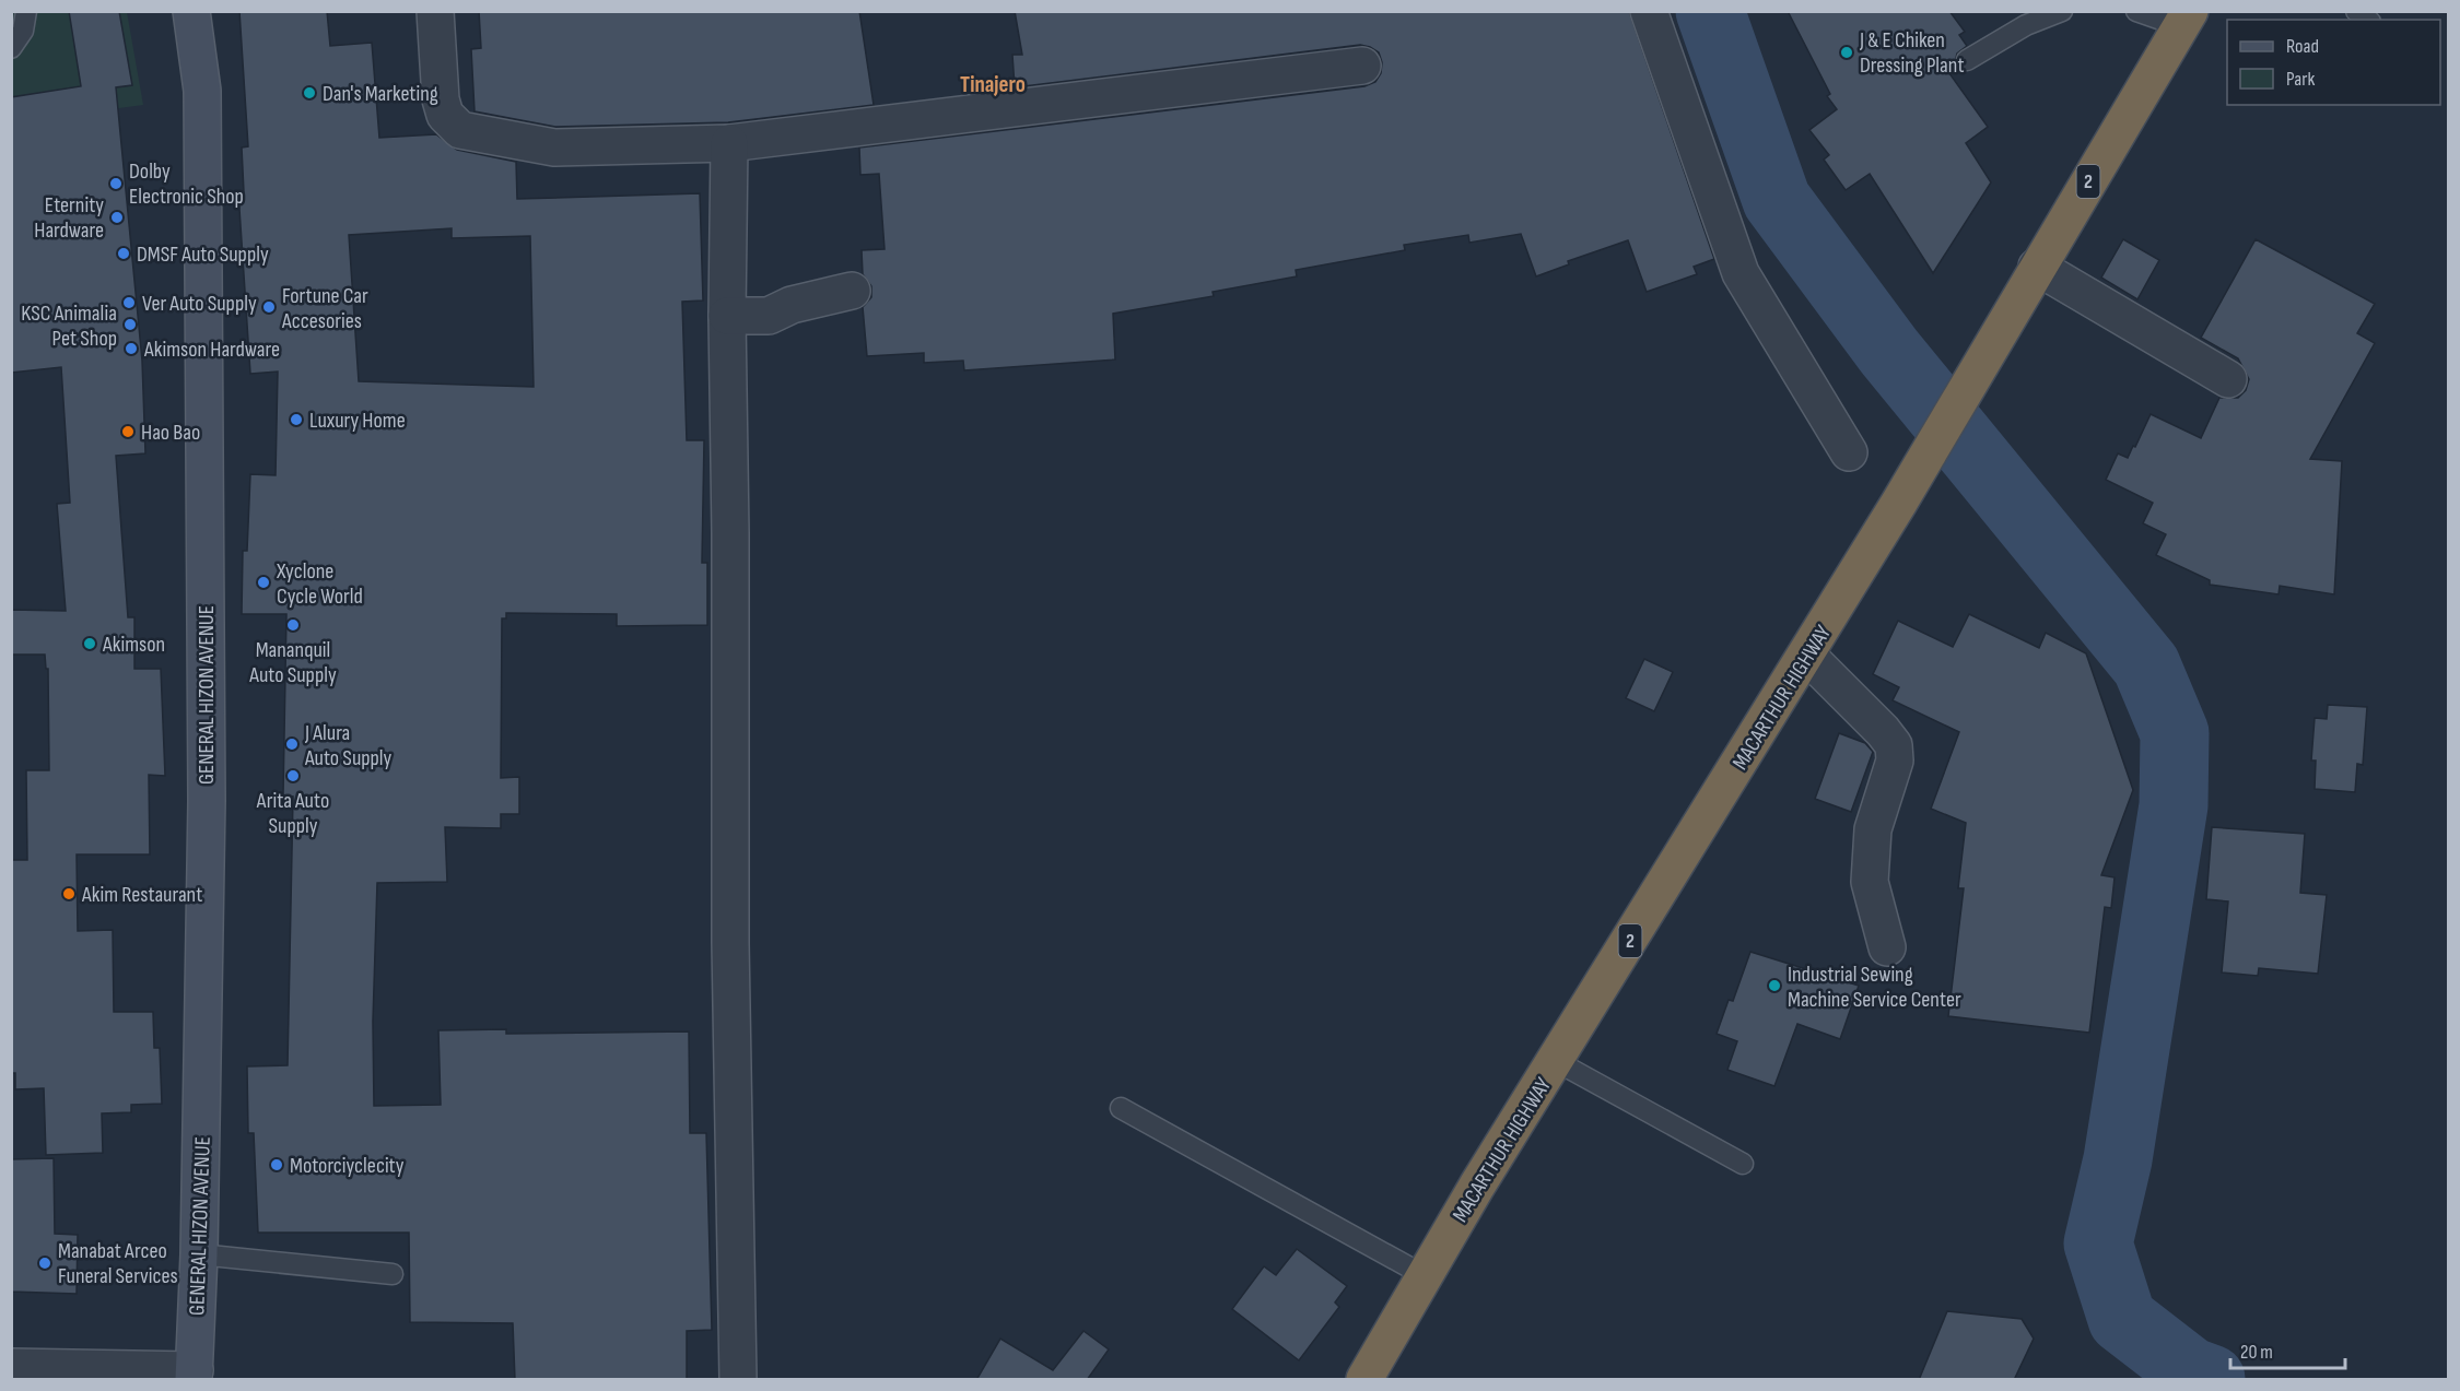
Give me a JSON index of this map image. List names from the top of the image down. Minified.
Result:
{"streets":{"highway":["2","MACARTHUR HIGHWAY"],"main road":["GENERAL HIZON AVENUE"]},"districts":["Tinajero"],"places":["J & E Chiken Dressing Plant","Dan's Marketing","Dolby Electronic Shop","Eternity Hardware","DMSF Auto Supply","Ver Auto Supply","Fortune Car Accesories","KSC Animalia Pet Shop","Akimson Hardware","Luxury Home","Hao Bao","Xyclone Cycle World","Mananquil Auto Supply","Akimson","J Alura Auto Supply","Arita Auto Supply","Akim Restaurant","Industrial Sewing Machine Service Center","Motorciyclecity","Manabat Arceo Funeral Services"],"legend":["Road","Park"],"scale_bar":"20 m"}
